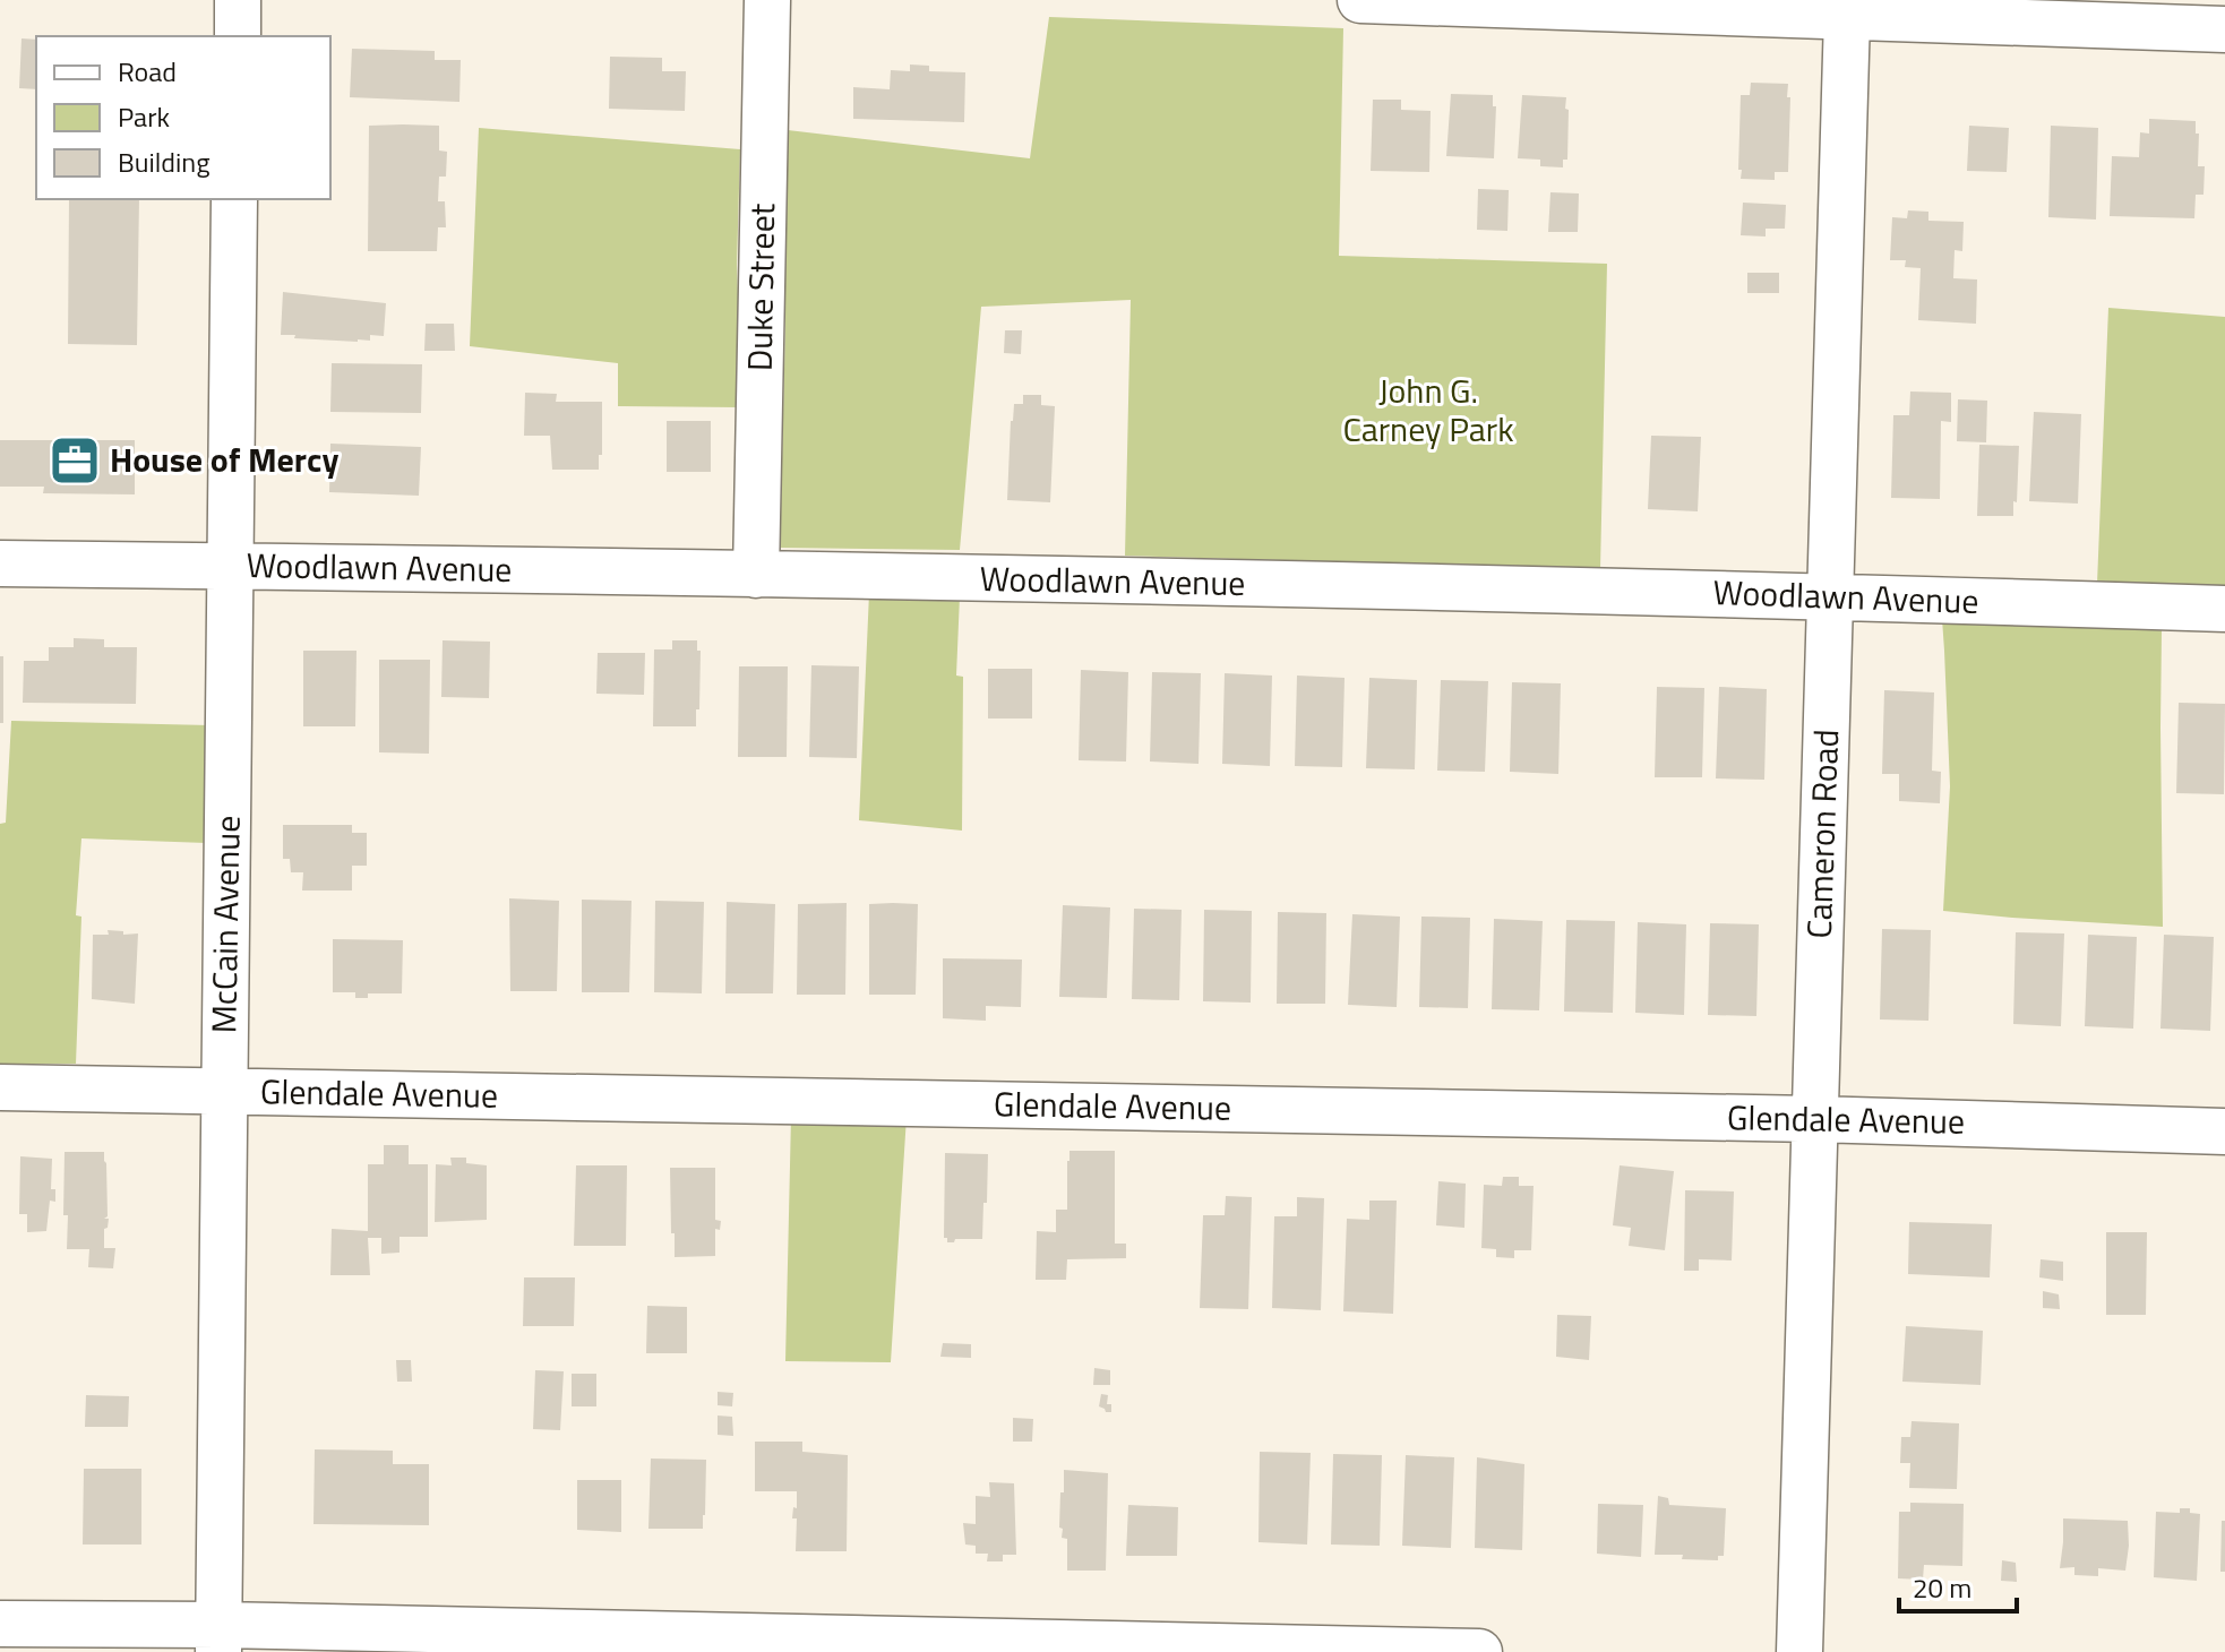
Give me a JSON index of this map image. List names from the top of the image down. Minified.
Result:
{"streets":{"street":["Duke Street","Woodlawn Avenue","Cameron Road","McCain Avenue","Glendale Avenue"]},"crossings":[["Duke Street","Woodlawn Avenue"],["Woodlawn Avenue","Cameron Road"],["Woodlawn Avenue","McCain Avenue"],["Cameron Road","Glendale Avenue"],["McCain Avenue","Glendale Avenue"]],"parks":["John G. Carney Park"],"places":{"office":["House of Mercy"]},"legend":["Road","Park","Building"],"scale_bar":"20 m"}
